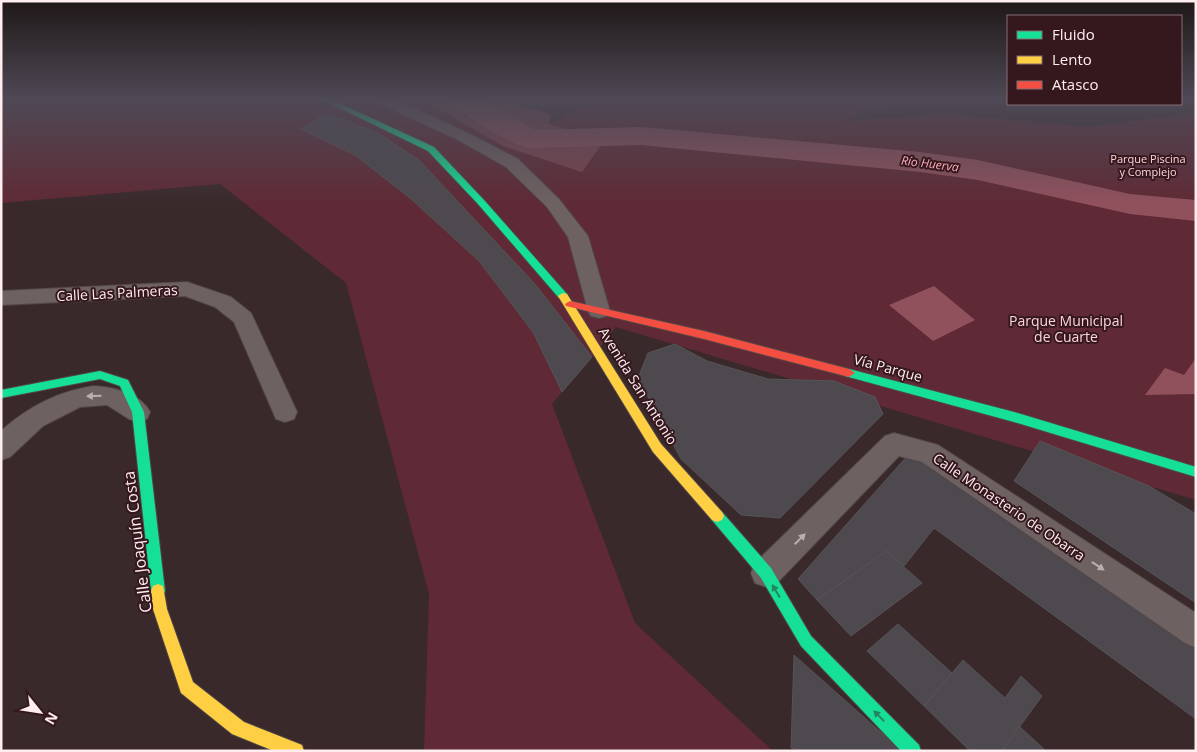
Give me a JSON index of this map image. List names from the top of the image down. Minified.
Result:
{"streets":{"street":["Calle Las Palmeras","Vía Parque","Avenida San Antonio","Calle Monasterio de Obarra","Calle Joaquín Costa"]},"crossings":[["Vía Parque","Avenida San Antonio"],["Avenida San Antonio","Calle Monasterio de Obarra"]],"one_way":["Calle Monasterio de Obarra"],"water":["Río Huerva"],"parks":["Parque Piscina y Complejo","Parque Municipal de Cuarte"],"legend":["Fluido","Lento","Atasco"],"north":"bottom right"}
